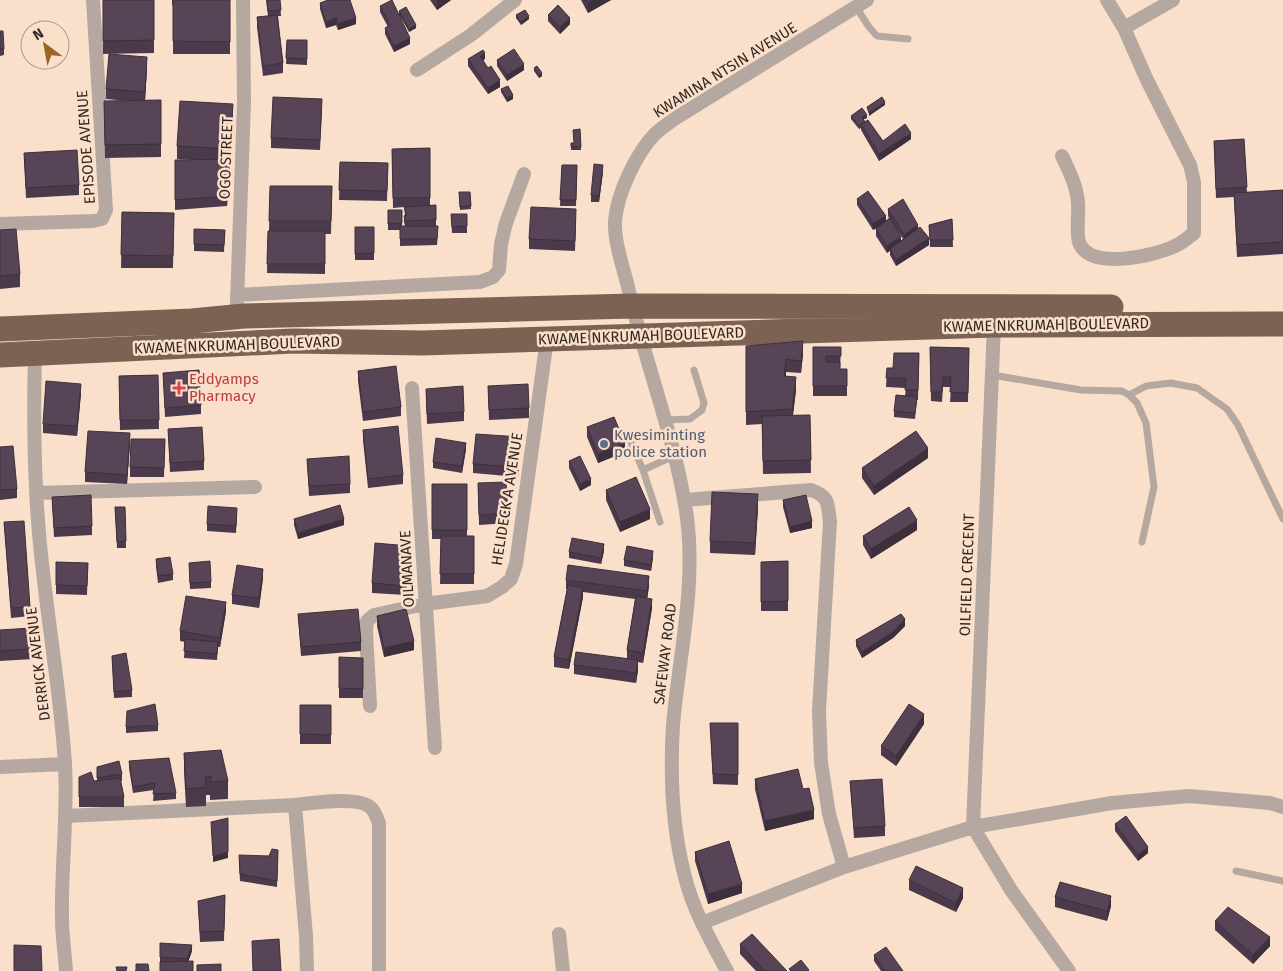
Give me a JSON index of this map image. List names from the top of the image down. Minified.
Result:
{"streets":{"highway":["KWAME NKRUMAH BOULEVARD"],"street":["KWAMINA NTSIN AVENUE","EPISODE AVENUE","OGO STREET","HELIDECK A AVENUE","OILMANAVE","OILFIELD CRECENT","SAFEWAY ROAD","DERRICK AVENUE"]},"crossings":[["KWAMINA NTSIN AVENUE","KWAME NKRUMAH BOULEVARD"],["KWAMINA NTSIN AVENUE","SAFEWAY ROAD"],["OGO STREET","KWAME NKRUMAH BOULEVARD"],["KWAME NKRUMAH BOULEVARD","HELIDECK A AVENUE"],["KWAME NKRUMAH BOULEVARD","OILFIELD CRECENT"],["KWAME NKRUMAH BOULEVARD","SAFEWAY ROAD"],["KWAME NKRUMAH BOULEVARD","DERRICK AVENUE"],["HELIDECK A AVENUE","OILMANAVE"]],"places":{"health":["Eddyamps Pharmacy"],"other":["Kwesiminting police station"]},"north":"top left"}
